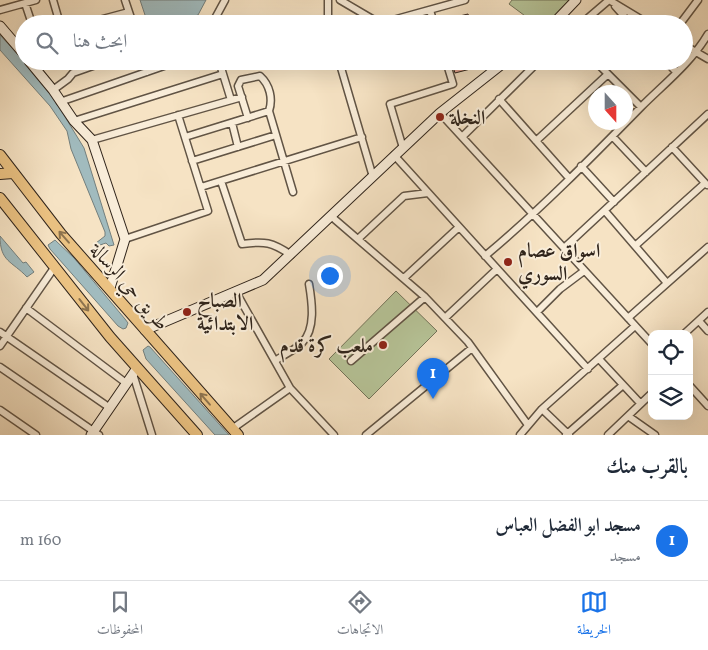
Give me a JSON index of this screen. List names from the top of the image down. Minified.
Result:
{"streets":{"main road":["طريق حي الرسالة"]},"places":["النخلة","اسواق عصام السوري","الصباح الابتدائية","ملعب كرة قدم"],"north":"bottom","page":{"search":"ابحث هنا","pins":"1","heading":"بالقرب منك","list":[{"mark":"1","name":"مسجد ابو الفضل العباس","note":"مسجد","value":"160 m"}],"nav":["الخريطة","الاتجاهات","المحفوظات"]}}
